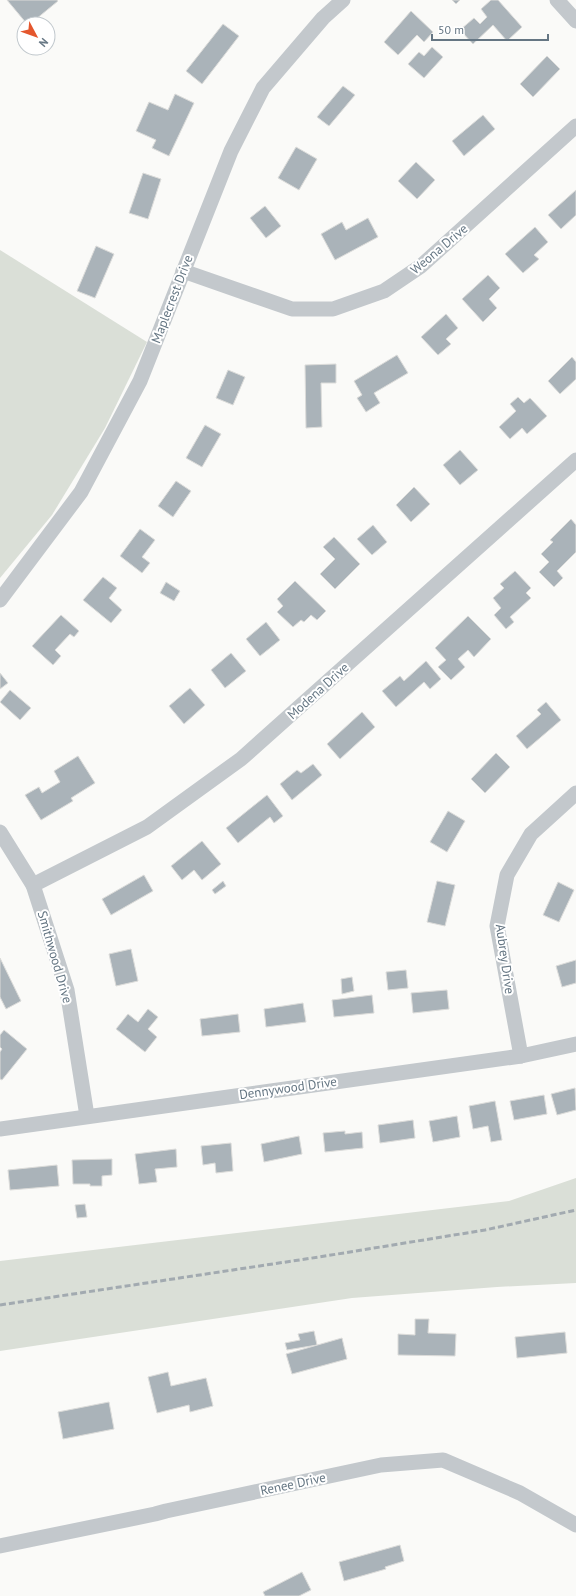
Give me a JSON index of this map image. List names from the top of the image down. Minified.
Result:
{"streets":{"street":["Weona Drive","Maplecrest Drive","Modena Drive","Smithwood Drive","Aubrey Drive","Dennywood Drive","Renee Drive"]},"crossings":[["Weona Drive","Maplecrest Drive"],["Modena Drive","Smithwood Drive"],["Smithwood Drive","Dennywood Drive"],["Aubrey Drive","Dennywood Drive"]],"scale_bar":"50 m","north":"bottom right"}
